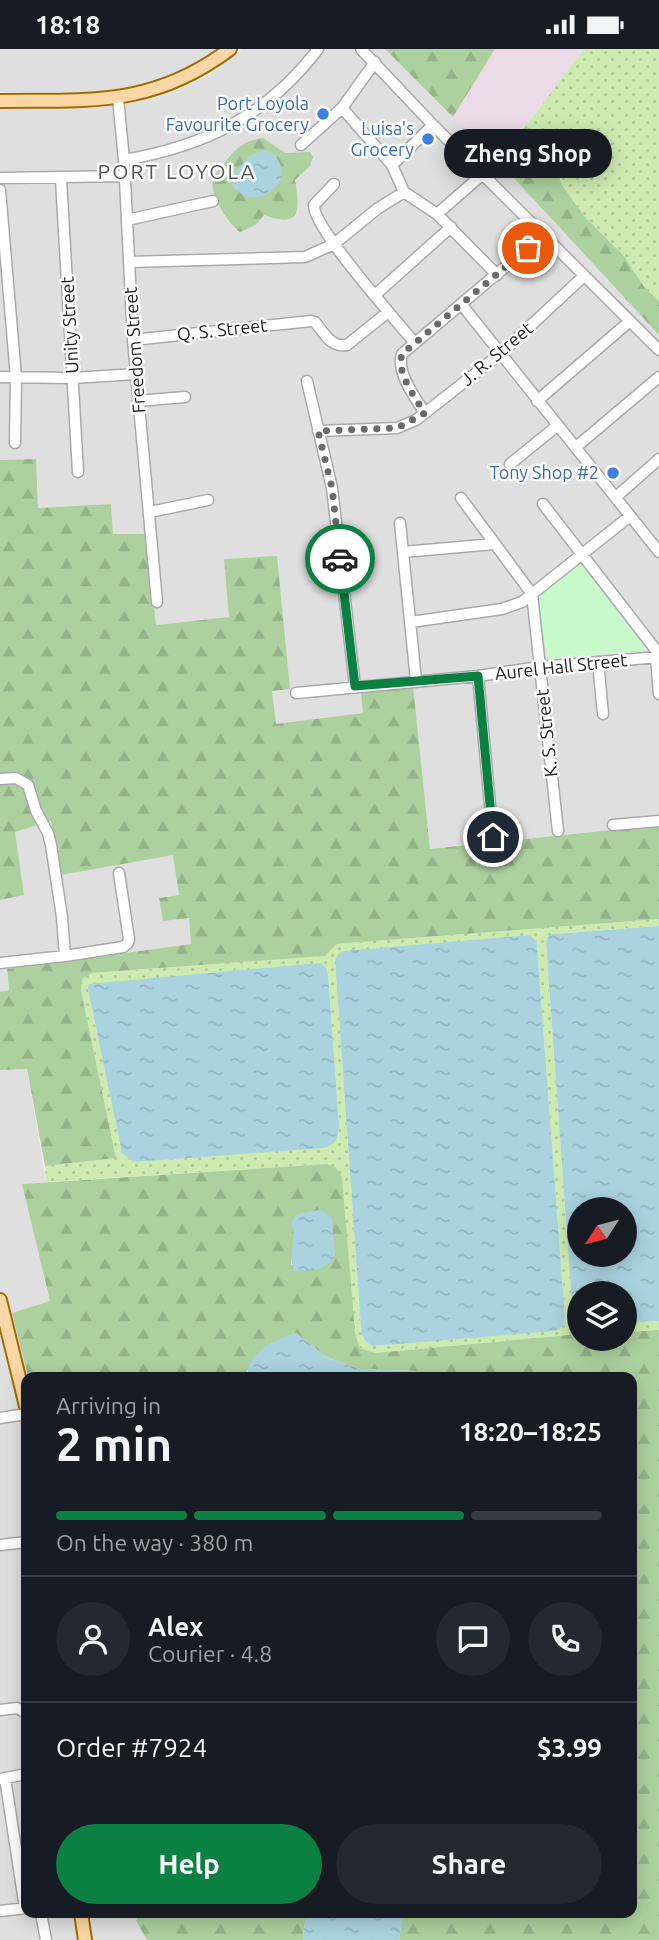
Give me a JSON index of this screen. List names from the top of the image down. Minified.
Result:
{"streets":{"street":["Unity Street","Q. S. Street","Freedom Street","J. R. Street","Aurel Hall Street","K. S. Street"]},"crossings":[["Q. S. Street","Freedom Street"],["Aurel Hall Street","K. S. Street"]],"districts":["PORT LOYOLA"],"places":["Port Loyola Favourite Grocery","Luisa's Grocery","Zheng Shop","Tony Shop #2"],"north":"bottom left","page":{"status":"18:18","bubble":"Zheng Shop","heading":["2 min","Arriving in","18:20–18:25"],"panel":["Alex","Courier · 4.8","Order #7924","$3.99"],"bar":"On the way · 380 m","buttons":["Help","Share"]}}
